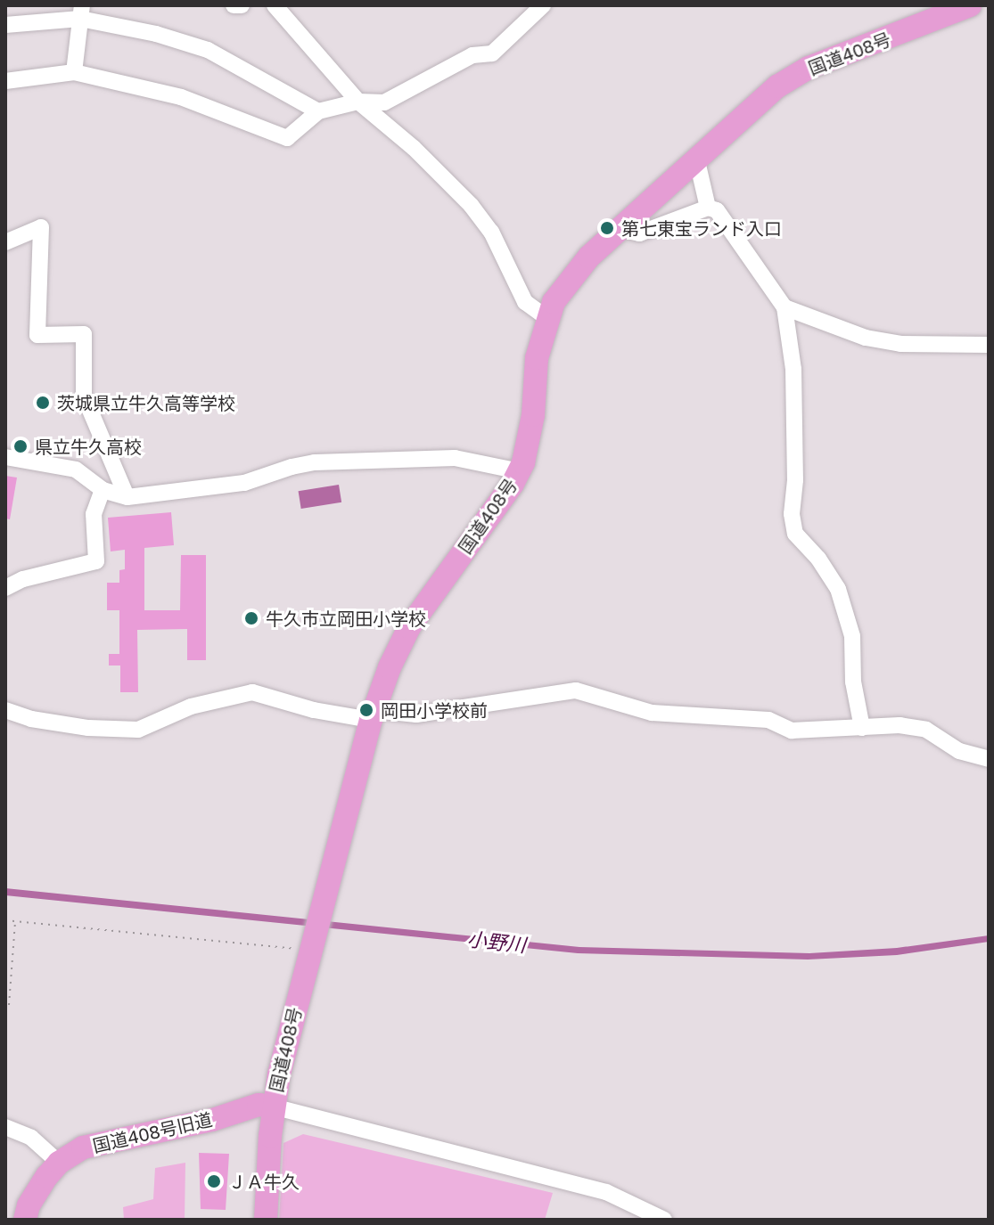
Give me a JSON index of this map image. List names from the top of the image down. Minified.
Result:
{"streets":{"highway":["国道408号","国道408号旧道"]},"crossings":[["国道408号","国道408号旧道"]],"water":["小野川"],"places":["第七東宝ランド入口","茨城県立牛久高等学校","県立牛久高校","牛久市立岡田小学校","岡田小学校前","ＪＡ牛久"]}
